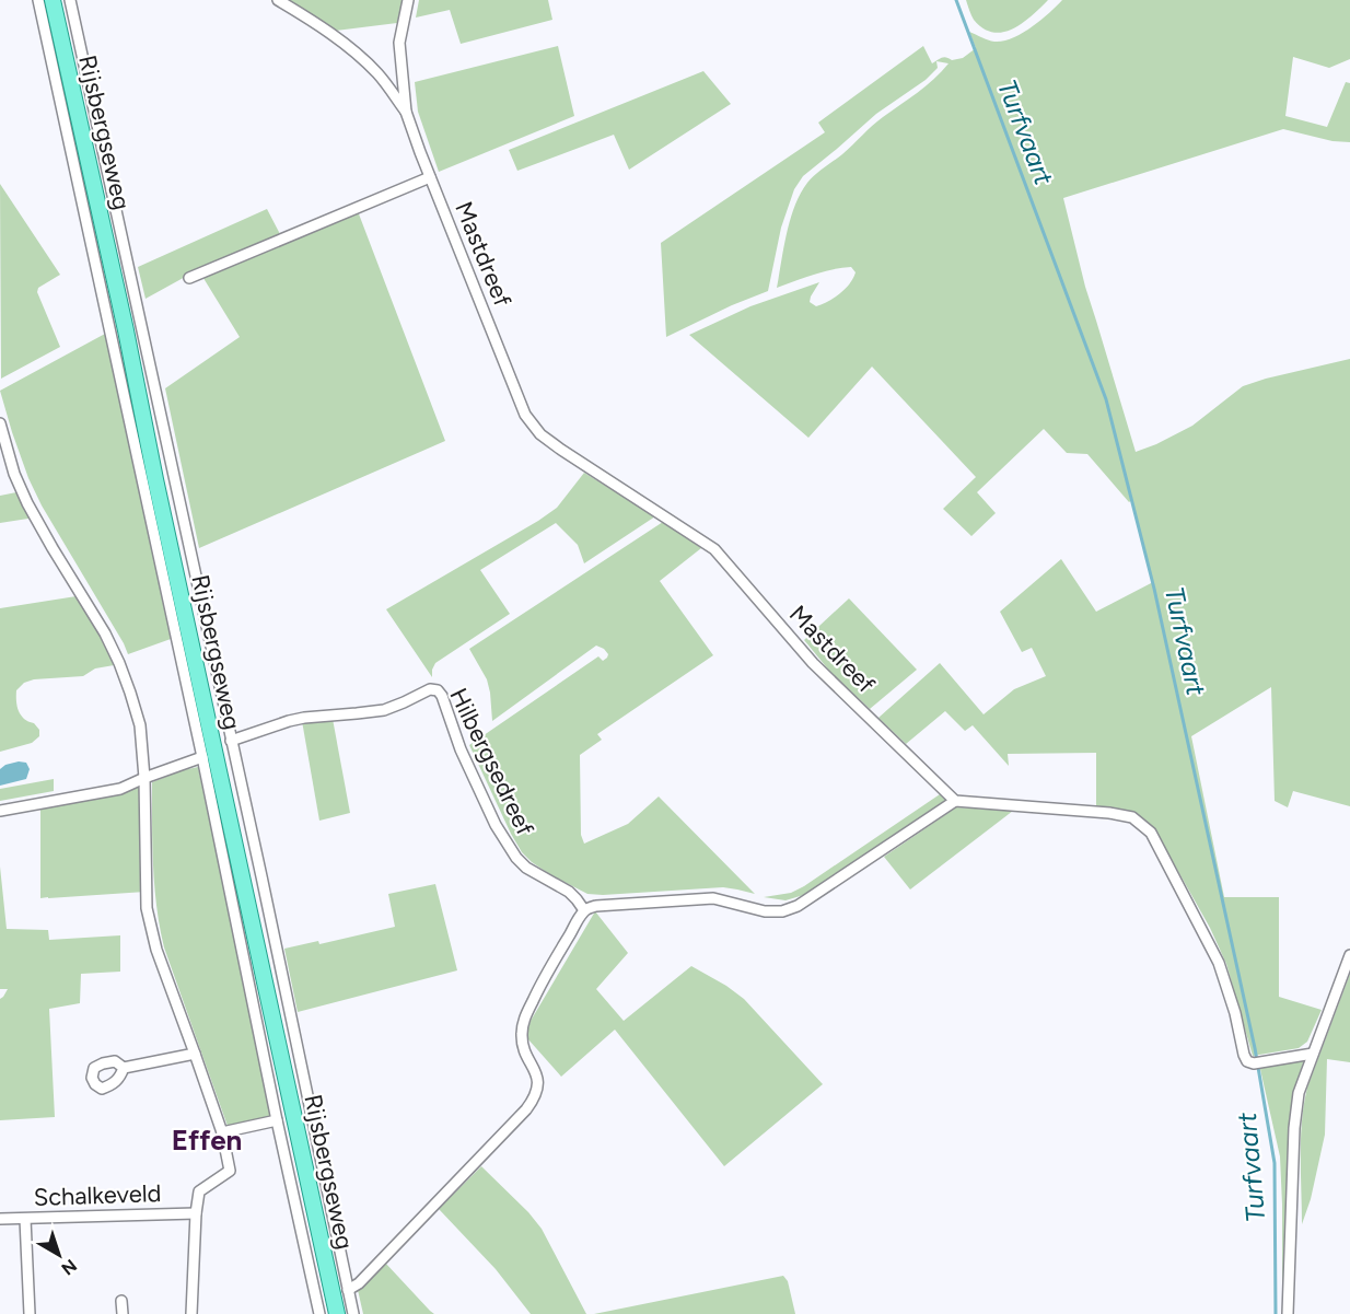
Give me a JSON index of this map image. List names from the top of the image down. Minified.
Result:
{"streets":{"main road":["Rijsbergseweg"],"street":["Mastdreef","Hilbergsedreef","Schalkeveld"]},"crossings":[["Rijsbergseweg","Hilbergsedreef"]],"districts":["Effen"],"water":["Turfvaart"],"north":"bottom right"}
